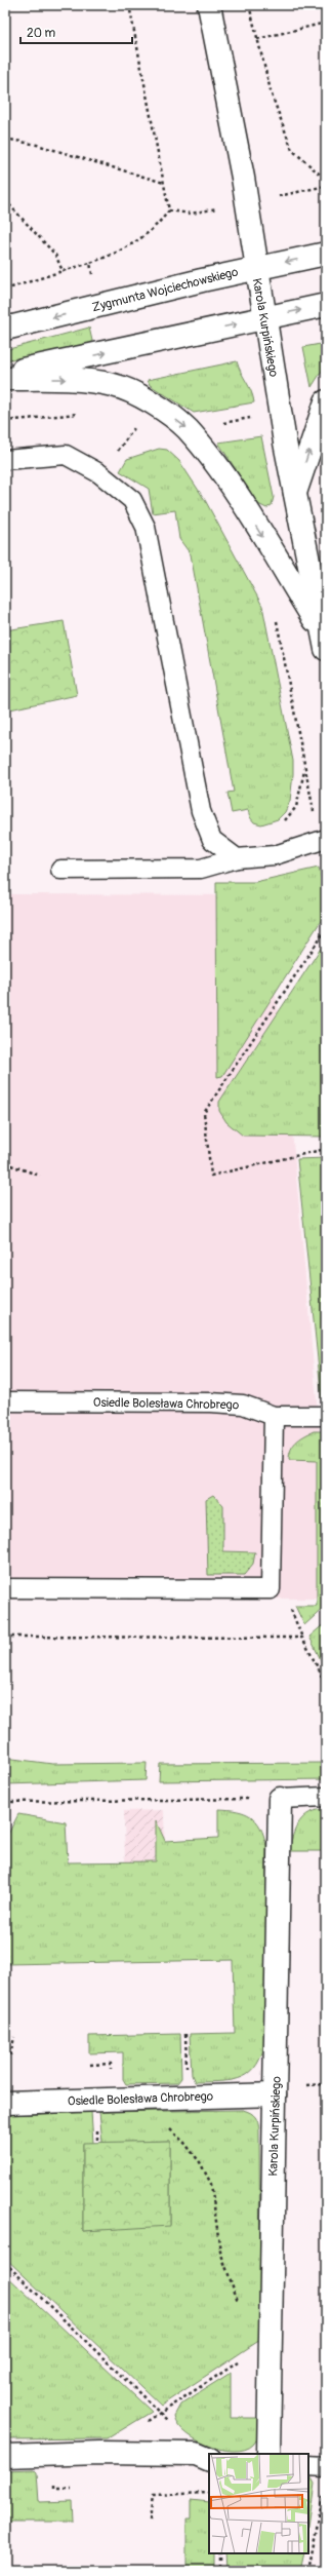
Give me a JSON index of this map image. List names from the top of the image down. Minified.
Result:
{"streets":{"street":["Zygmunta Wojciechowskiego","Karola Kurpińskiego","Osiedle Bolesława Chrobrego"]},"crossings":[["Zygmunta Wojciechowskiego","Karola Kurpińskiego"],["Karola Kurpińskiego","Osiedle Bolesława Chrobrego"]],"scale_bar":"20 m"}
